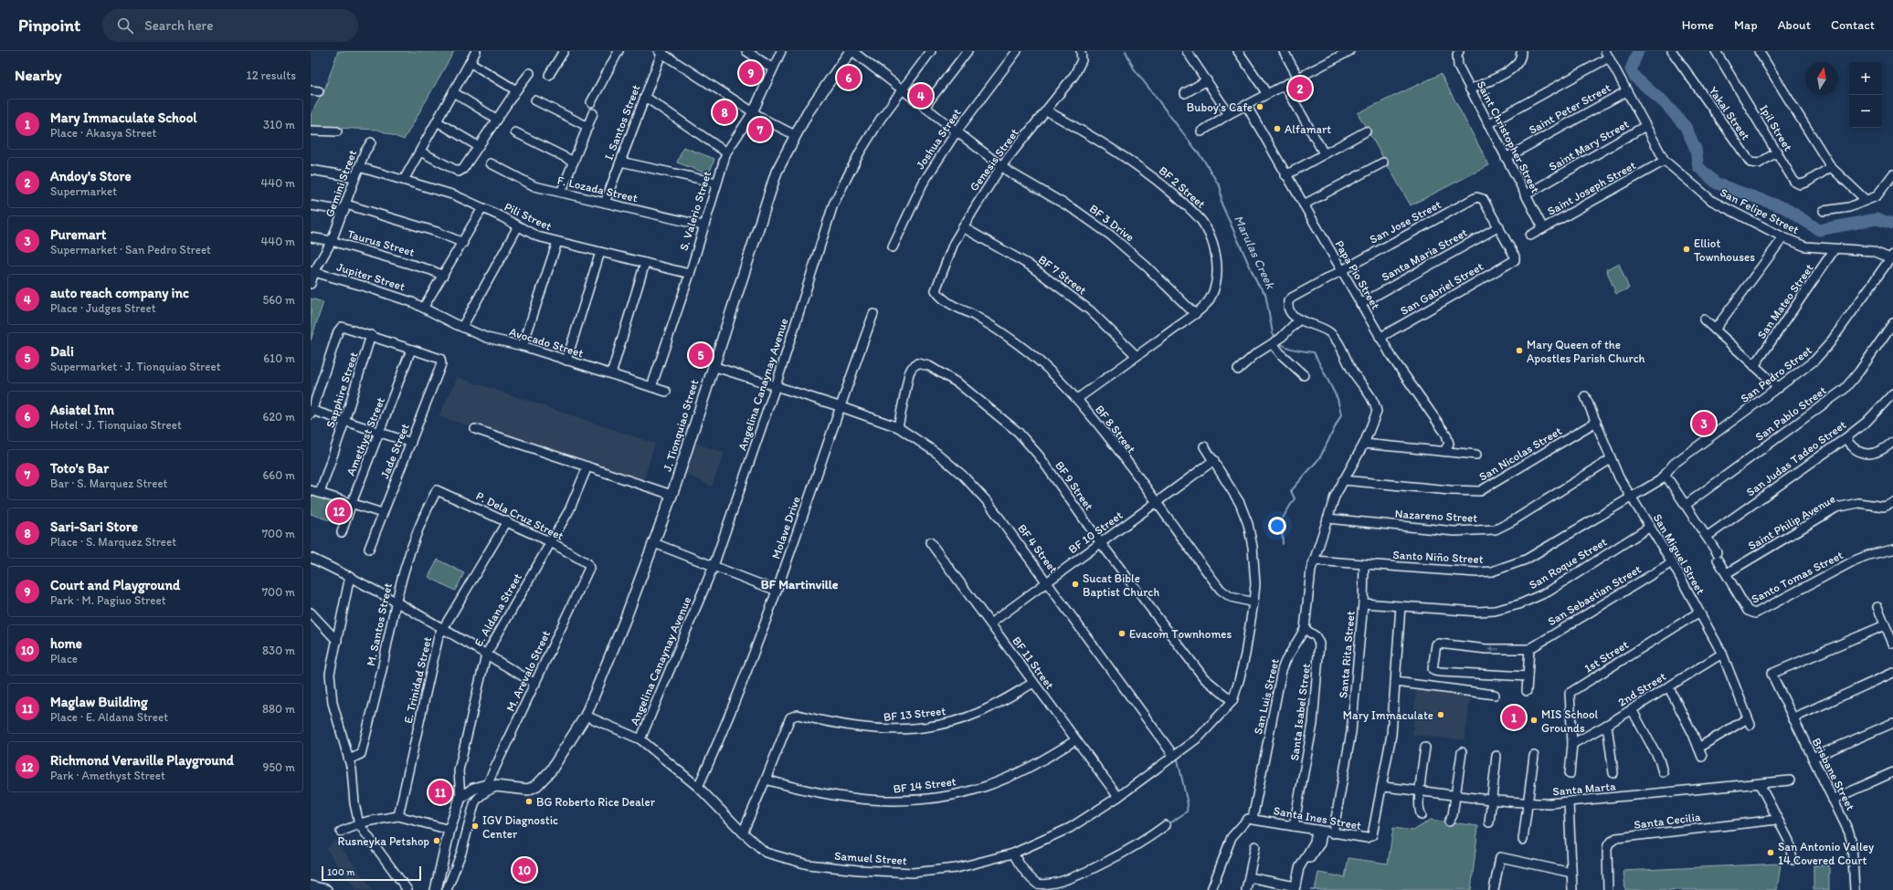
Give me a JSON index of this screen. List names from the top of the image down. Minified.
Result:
{"streets":{"main road":["J. Tionquiao Street"],"street":["Saint Peter Street","Yakal Street","I. Santos Street","Ipil Street","Saint Christopher Street","Joshua Street","Saint Mary Street","Genesis Street","Gemini Street","BF 2 Street","Saint Joseph Street","F. Lozada Street","S. Valerio Street","San Felipe Street","Pili Street","San Jose Street","BF 3 Drive","Taurus Street","Santa Maria Street","BF 7 Street","Papa Pio Street","Jupiter Street","San Gabriel Street","San Mateo Street","Avocado Street","San Pedro Street","Angelina Canaynay Avenue","Sapphire Street","San Pablo Street","BF 8 Street","Amethyst Street","Jade Street","San Nicolas Street","San Judas Tadeo Street","BF 9 Street","P. Dela Cruz Street","Nazareno Street","Saint Philip Avenue","Molave Drive","BF 10 Street","BF 4 Street","San Miguel Street","Santo Niño Street","San Roque Street","Santo Tomas Street","San Sebastian Street","E. Aldana Street","M. Santos Street","Santa Rita Street","1st Street","BF 11 Street","M. Arevalo Street","E. Trinidad Street","2nd Street","San Luis Street","Santa Isabel Street","BF 13 Street","Brisbane Street","BF 14 Street","Santa Marta","Santa Ines Street","Santa Cecilia","Samuel Street"]},"crossings":[["Saint Peter Street","Saint Christopher Street"],["Saint Peter Street","San Felipe Street"],["Yakal Street","Ipil Street"],["I. Santos Street","F. Lozada Street"],["Saint Christopher Street","Saint Mary Street"],["Saint Christopher Street","Saint Joseph Street"],["Joshua Street","BF 3 Drive"],["Saint Mary Street","San Felipe Street"],["Genesis Street","BF 2 Street"],["Genesis Street","BF 3 Drive"],["Genesis Street","BF 7 Street"],["Genesis Street","BF 8 Street"],["Gemini Street","Pili Street"],["Gemini Street","Taurus Street"],["Gemini Street","Jupiter Street"],["BF 2 Street","BF 3 Drive"],["BF 2 Street","BF 7 Street"],["BF 2 Street","BF 8 Street"],["Saint Joseph Street","San Felipe Street"],["F. Lozada Street","S. Valerio Street"],["S. Valerio Street","Pili Street"],["S. Valerio Street","Avocado Street"],["San Felipe Street","San Mateo Street"],["San Felipe Street","San Pedro Street"],["San Jose Street","Santa Maria Street"],["San Jose Street","Papa Pio Street"],["San Jose Street","San Gabriel Street"],["San Jose Street","San Luis Street"],["BF 3 Drive","Angelina Canaynay Avenue"],["BF 3 Drive","J. Tionquiao Street"],["Santa Maria Street","Papa Pio Street"],["Santa Maria Street","San Gabriel Street"],["Papa Pio Street","San Gabriel Street"],["Jupiter Street","Avocado Street"],["San Pedro Street","Santo Niño Street"],["San Pedro Street","Santo Tomas Street"],["Angelina Canaynay Avenue","BF 4 Street"],["Angelina Canaynay Avenue","Samuel Street"],["San Pablo Street","Santo Tomas Street"],["J. Tionquiao Street","BF 4 Street"],["J. Tionquiao Street","M. Arevalo Street"],["J. Tionquiao Street","Samuel Street"],["BF 8 Street","BF 10 Street"],["Amethyst Street","Jade Street"],["San Nicolas Street","San Miguel Street"],["San Nicolas Street","San Luis Street"],["San Judas Tadeo Street","Santo Tomas Street"],["BF 9 Street","BF 10 Street"],["BF 9 Street","BF 4 Street"],["BF 9 Street","Samuel Street"],["P. Dela Cruz Street","E. Aldana Street"],["P. Dela Cruz Street","M. Santos Street"],["P. Dela Cruz Street","M. Arevalo Street"],["P. Dela Cruz Street","E. Trinidad Street"],["Nazareno Street","San Miguel Street"],["Nazareno Street","San Luis Street"],["Saint Philip Avenue","Santo Tomas Street"],["Molave Drive","BF 4 Street"],["Molave Drive","Samuel Street"],["BF 10 Street","BF 4 Street"],["BF 10 Street","BF 11 Street"],["BF 4 Street","Samuel Street"],["San Miguel Street","Santo Niño Street"],["San Miguel Street","San Roque Street"],["San Miguel Street","San Sebastian Street"],["San Miguel Street","1st Street"],["San Miguel Street","2nd Street"],["Santo Niño Street","Santo Tomas Street"],["Santo Niño Street","Santa Rita Street"],["Santo Niño Street","San Luis Street"],["San Roque Street","Santa Rita Street"],["Santa Rita Street","Santa Ines Street"],["1st Street","2nd Street"],["BF 11 Street","BF 13 Street"],["BF 11 Street","BF 14 Street"],["BF 11 Street","Samuel Street"],["San Luis Street","Santa Isabel Street"],["San Luis Street","Santa Ines Street"],["Santa Isabel Street","Santa Ines Street"],["BF 13 Street","BF 14 Street"],["Santa Marta","Santa Ines Street"]],"districts":["BF Martinville"],"water":["Marulas Creek"],"places":["Buboy's Cafe","Alfamart","Elliot Townhouses","Mary Queen of the Apostles Parish Church","Sucat Bible Baptist Church","Evacom Townhomes","Mary Immaculate","MIS School Grounds","BG Roberto Rice Dealer","IGV Diagnostic Center","Rusneyka Petshop","San Antonio Valley 14 Covered Court"],"scale_bar":"100 m","north":"top","page":{"header":"Pinpoint","search":"Search here","nav":["Home","Map","About","Contact"],"heading":["Nearby","12 results"],"pins":["9","6","2","4","8","7","5","3","12","1","11","10"],"map_buttons":["+","−"],"list":[{"mark":"1","name":"Mary Immaculate School","note":"Place · Akasya Street","value":"310 m"},{"mark":"2","name":"Andoy's Store","note":"Supermarket","value":"440 m"},{"mark":"3","name":"Puremart","note":"Supermarket · San Pedro Street","value":"440 m"},{"mark":"4","name":"auto reach company inc","note":"Place · Judges Street","value":"560 m"},{"mark":"5","name":"Dali","note":"Supermarket · J. Tionquiao Street","value":"610 m"},{"mark":"6","name":"Asiatel Inn","note":"Hotel · J. Tionquiao Street","value":"620 m"},{"mark":"7","name":"Toto's Bar","note":"Bar · S. Marquez Street","value":"660 m"},{"mark":"8","name":"Sari-Sari Store","note":"Place · S. Marquez Street","value":"700 m"},{"mark":"9","name":"Court and Playground","note":"Park · M. Pagiuo Street","value":"700 m"},{"mark":"10","name":"home","note":"Place","value":"830 m"},{"mark":"11","name":"Maglaw Building","note":"Place · E. Aldana Street","value":"880 m"},{"mark":"12","name":"Richmond Veraville Playground","note":"Park · Amethyst Street","value":"950 m"}],"scale":"100 m"}}
